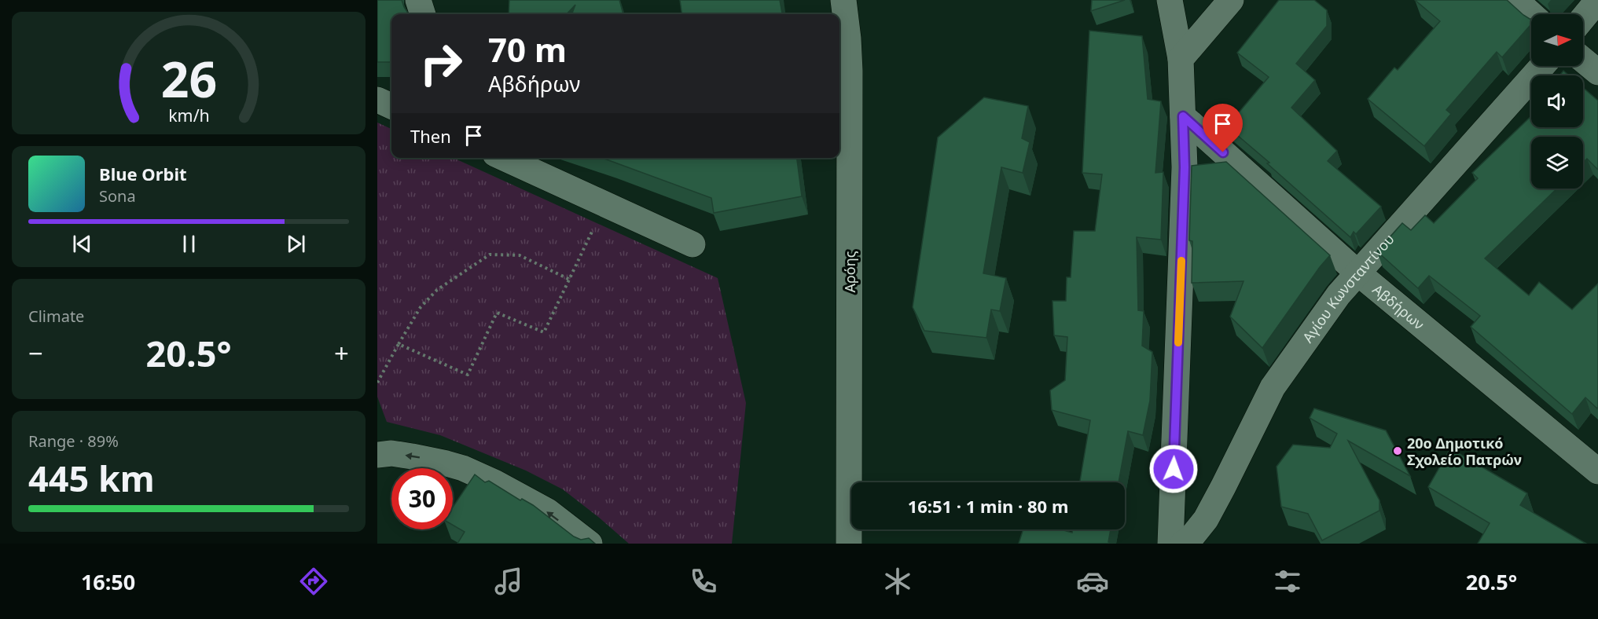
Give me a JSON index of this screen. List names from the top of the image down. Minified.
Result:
{"streets":{"street":["Αρόης","Αγίου Κωνσταντίνου","Αβδήρων"]},"crossings":[["Αγίου Κωνσταντίνου","Αβδήρων"]],"places":["20ο Δημοτικό Σχολείο Πατρών"],"north":"right","page":{"turn":["70 m","Αβδήρων"],"then":"Then","song":["Blue Orbit","Sona"],"tile":["Climate",["Range · 89%","445 km"]],"heat":["−","20.5°","+"],"limit":"30","trip":"16:51 · 1 min · 80 m","tabs":["16:50","20.5°"],"gauge":["26","km/h"]}}
